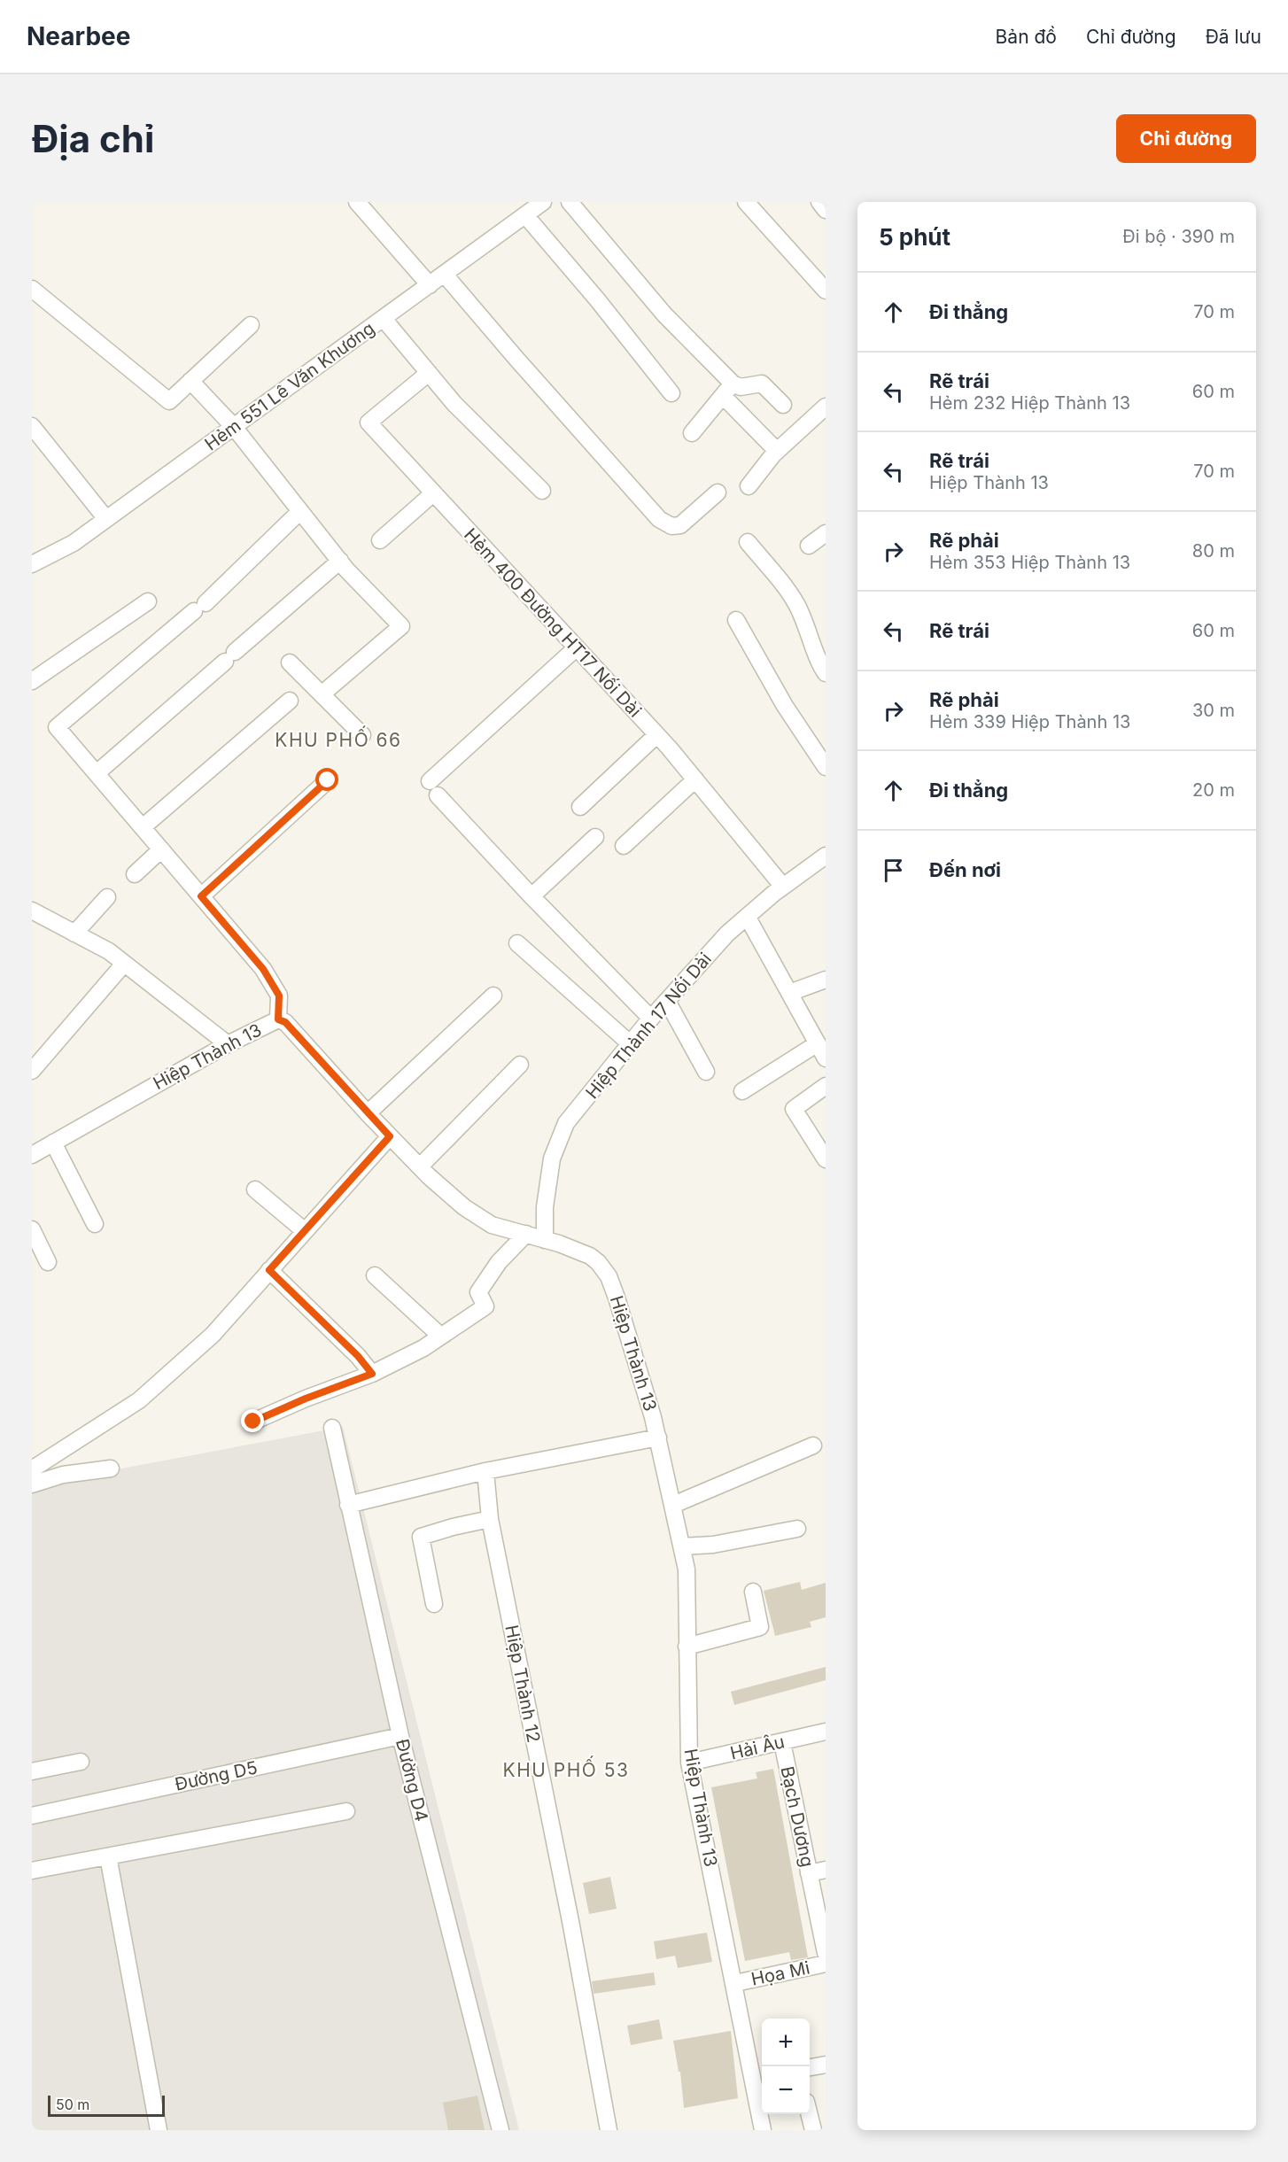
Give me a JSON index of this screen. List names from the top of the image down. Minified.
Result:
{"streets":{"street":["Hẻm 551 Lê Văn Khương","Hẻm 400 Đường HT17 Nối Dài","Hiệp Thành 17 Nối Dài","Hiệp Thành 13","Hiệp Thành 12","Hải Âu","Đường D5","Đường D4","Bạch Dương","Họa Mi"]},"crossings":[["Hẻm 400 Đường HT17 Nối Dài","Hiệp Thành 17 Nối Dài"],["Hiệp Thành 17 Nối Dài","Hiệp Thành 13"],["Hiệp Thành 13","Hải Âu"],["Hiệp Thành 13","Họa Mi"],["Hải Âu","Bạch Dương"],["Đường D5","Đường D4"]],"districts":["KHU PHỐ 66","KHU PHỐ 53"],"scale_bar":"50 m","page":{"header":"Nearbee","nav":["Bản đồ","Chỉ đường","Đã lưu"],"buttons":"Chỉ đường","title":"Địa chỉ","heading":["5 phút","Đi bộ · 390 m"],"list":[["Đi thẳng","70 m"],["Rẽ trái","Hẻm 232 Hiệp Thành 13","60 m"],["Rẽ trái","Hiệp Thành 13","70 m"],["Rẽ phải","Hẻm 353 Hiệp Thành 13","80 m"],["Rẽ trái","60 m"],["Rẽ phải","Hẻm 339 Hiệp Thành 13","30 m"],["Đi thẳng","20 m"],"Đến nơi"],"map_buttons":["+","−"],"scale":"50 m"}}
